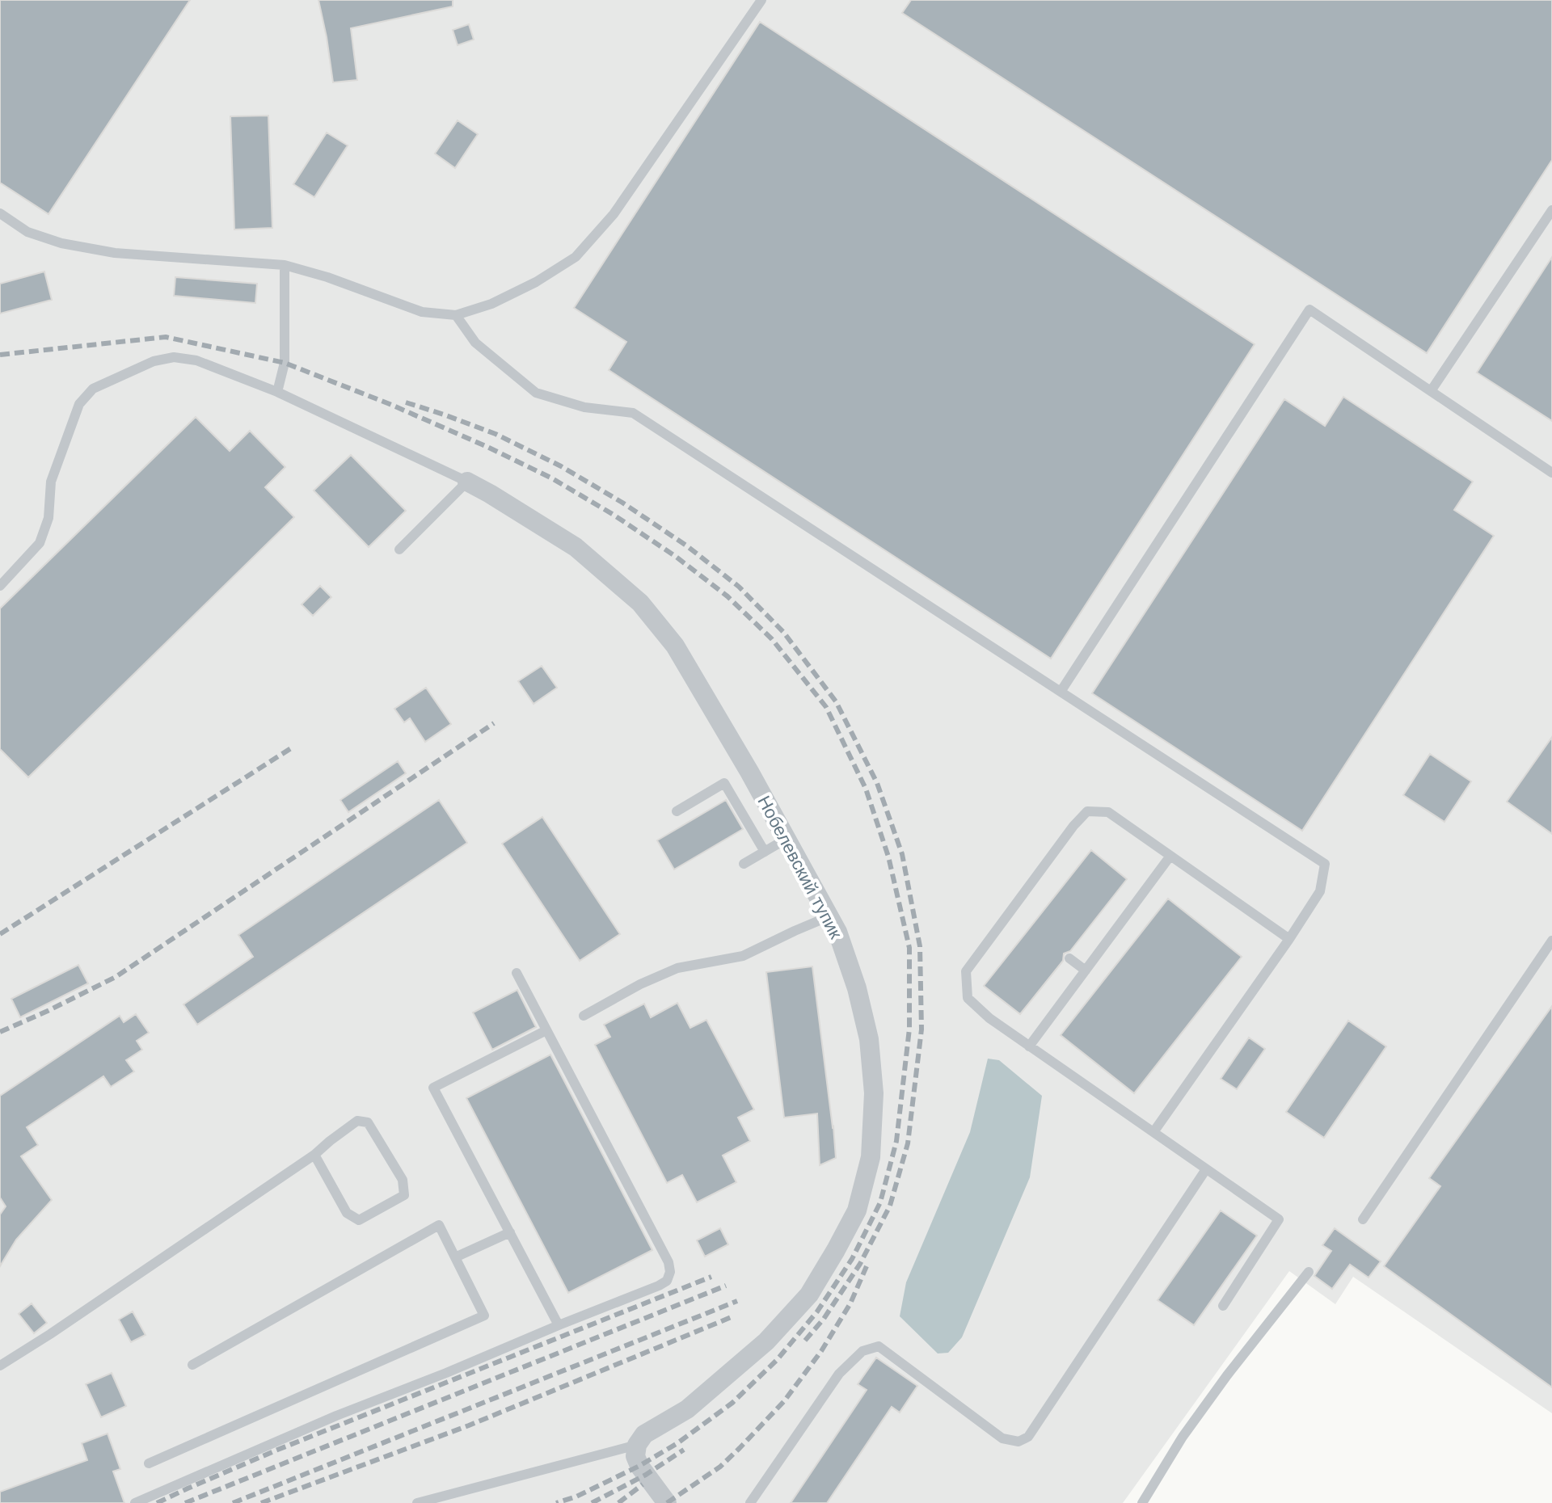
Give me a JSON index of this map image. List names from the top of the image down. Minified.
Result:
{"streets":{"street":["Нобелевский тупик"]}}
